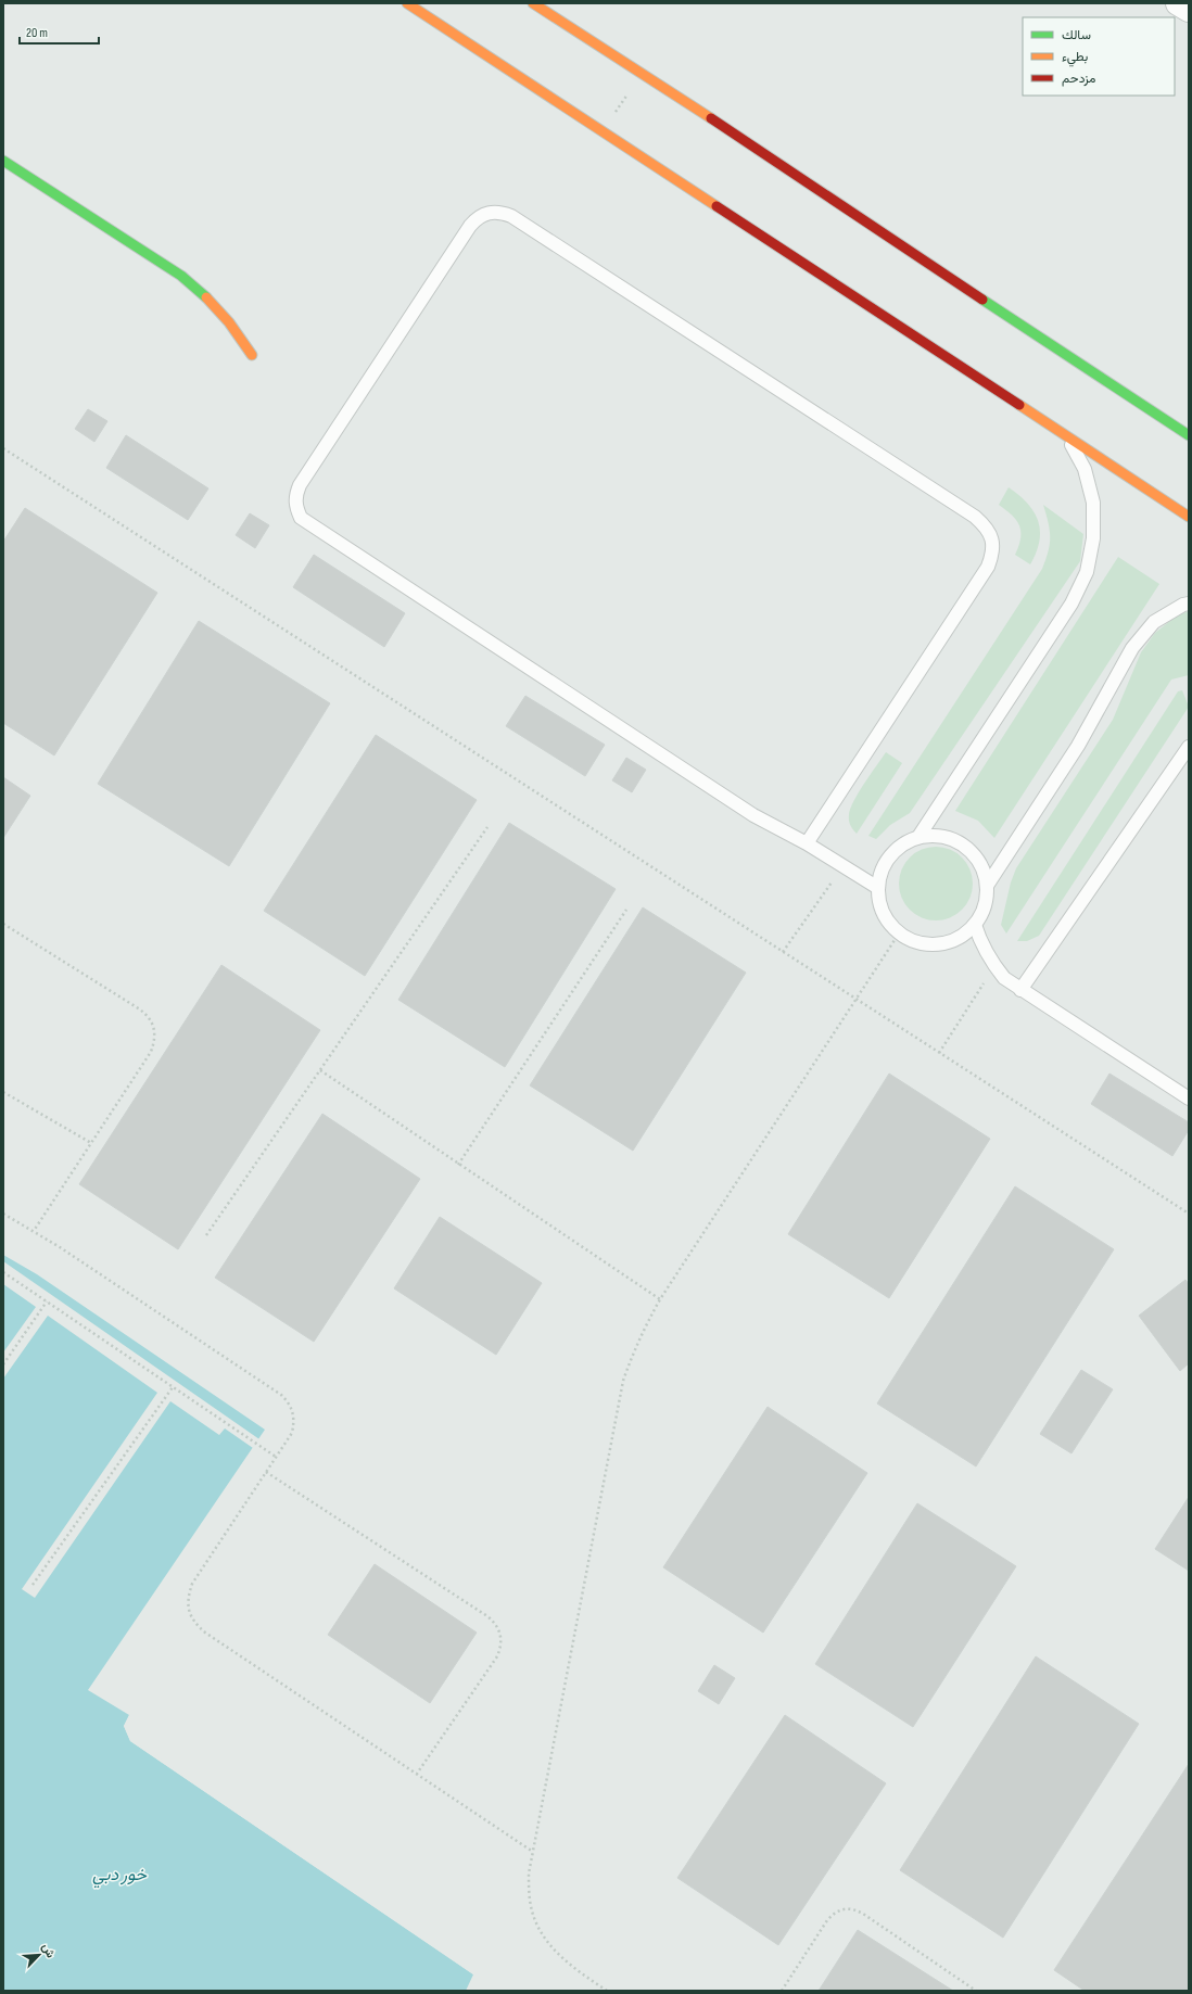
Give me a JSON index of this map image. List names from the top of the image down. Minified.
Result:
{"water":["خور دبي"],"legend":["سالك","بطيء","مزدحم"],"scale_bar":"20 m","north":"top right"}
